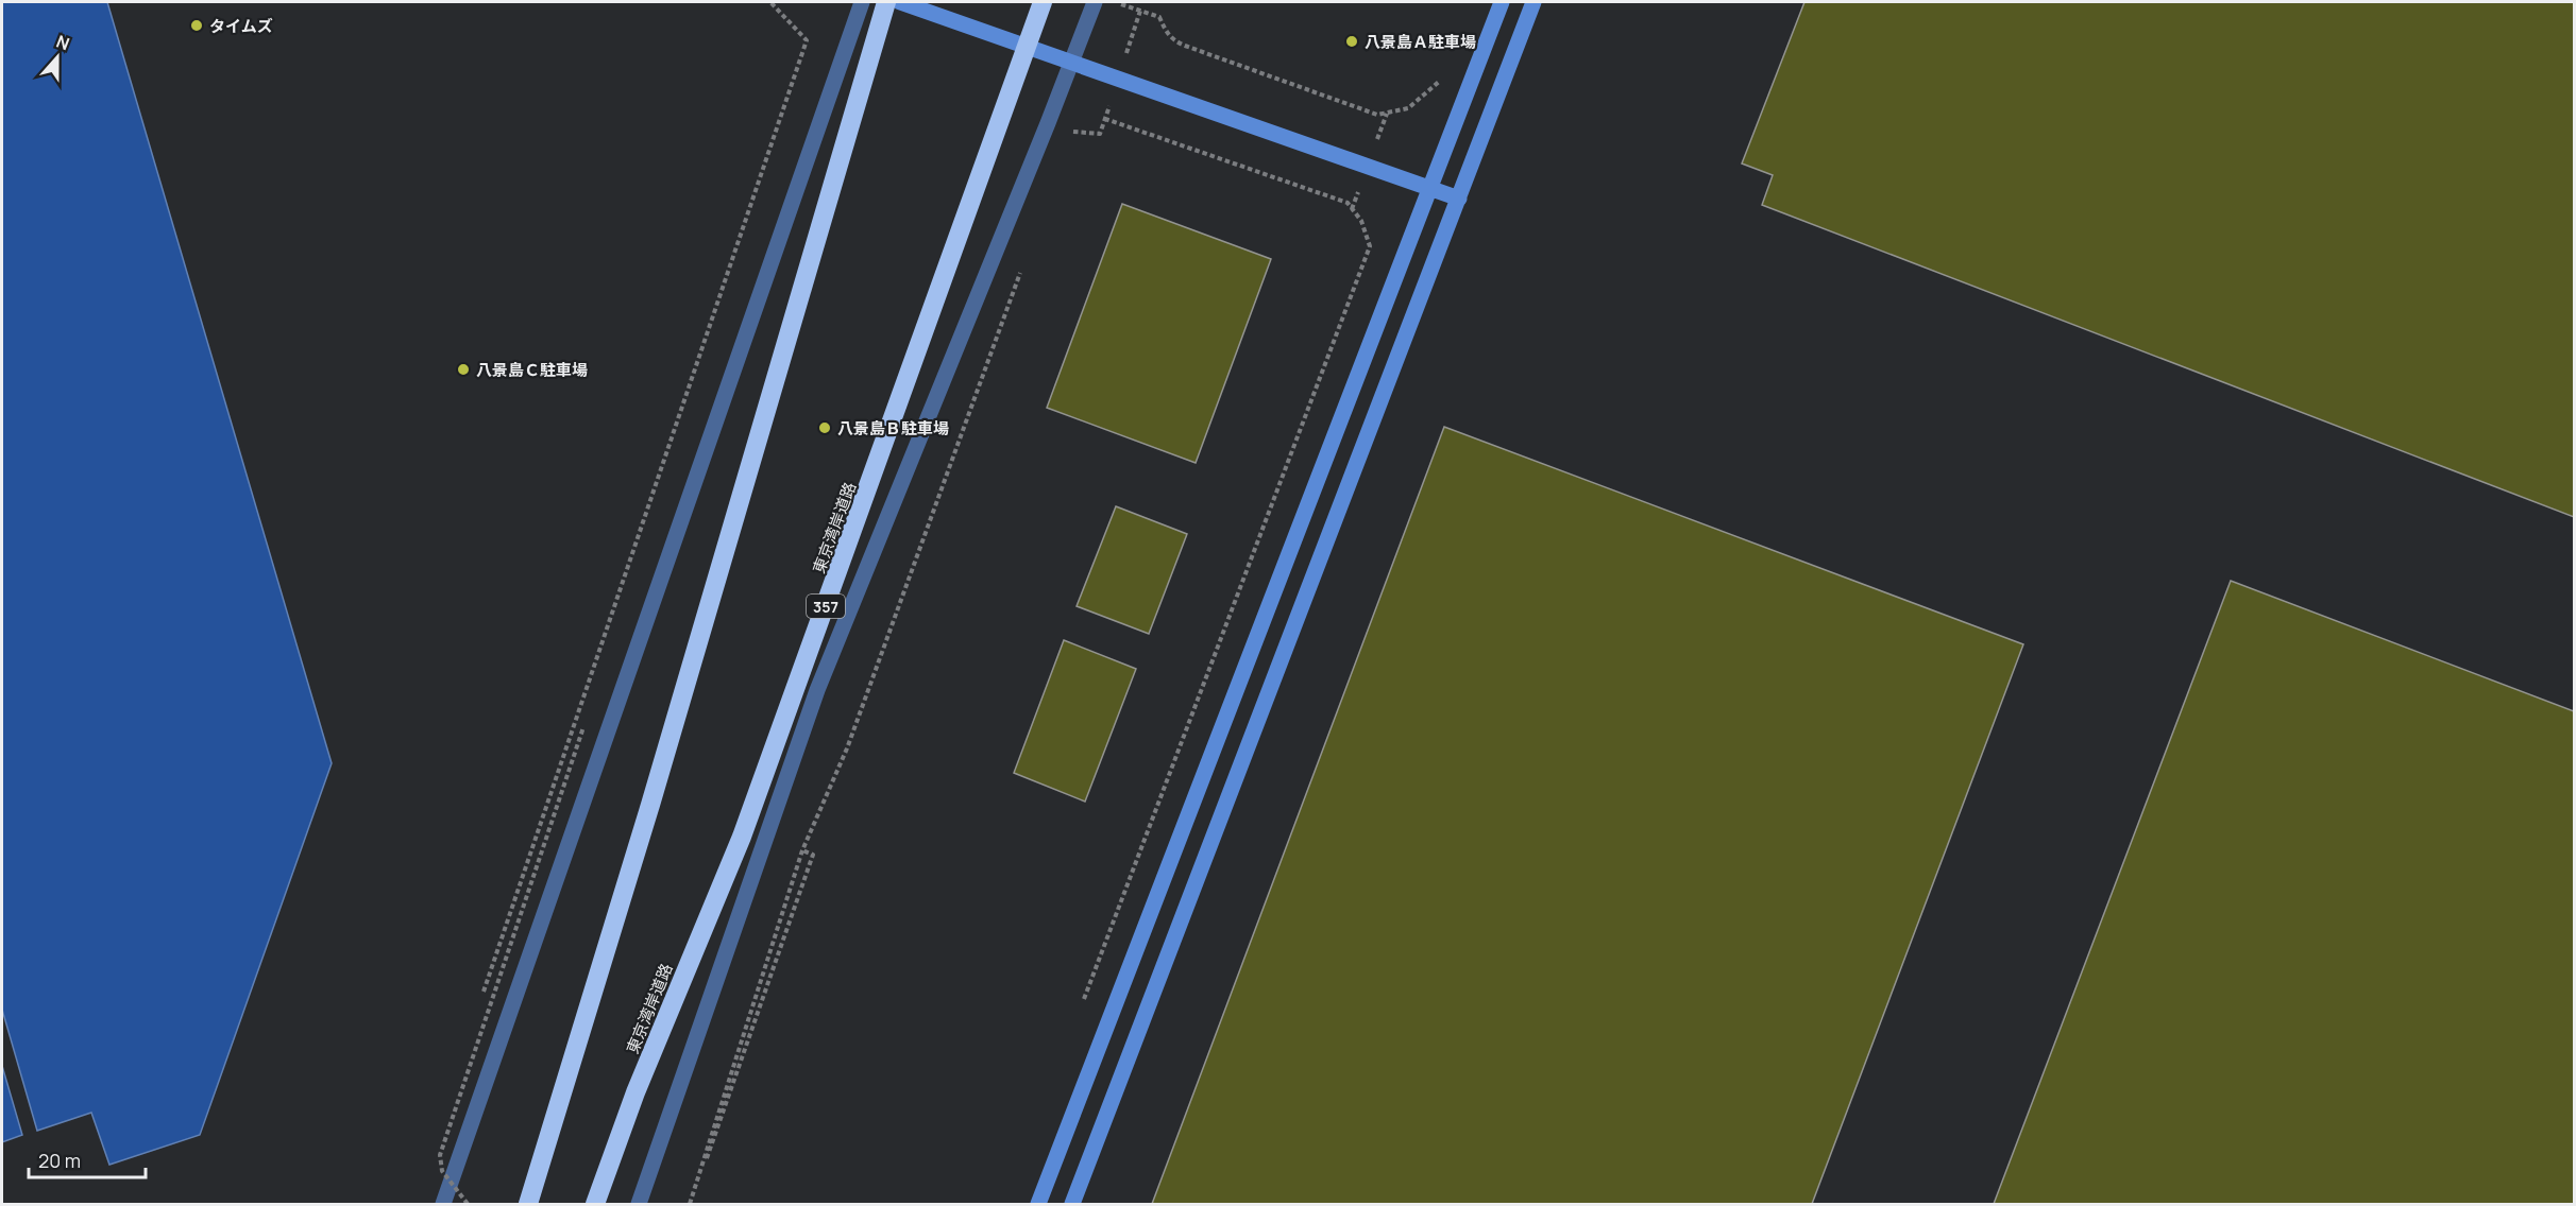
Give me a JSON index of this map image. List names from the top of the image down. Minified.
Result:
{"streets":{"highway":["東京湾岸道路","357"]},"places":["タイムズ","八景島Ａ駐車場","八景島Ｃ駐車場","八景島Ｂ駐車場"],"scale_bar":"20 m","north":"top"}
